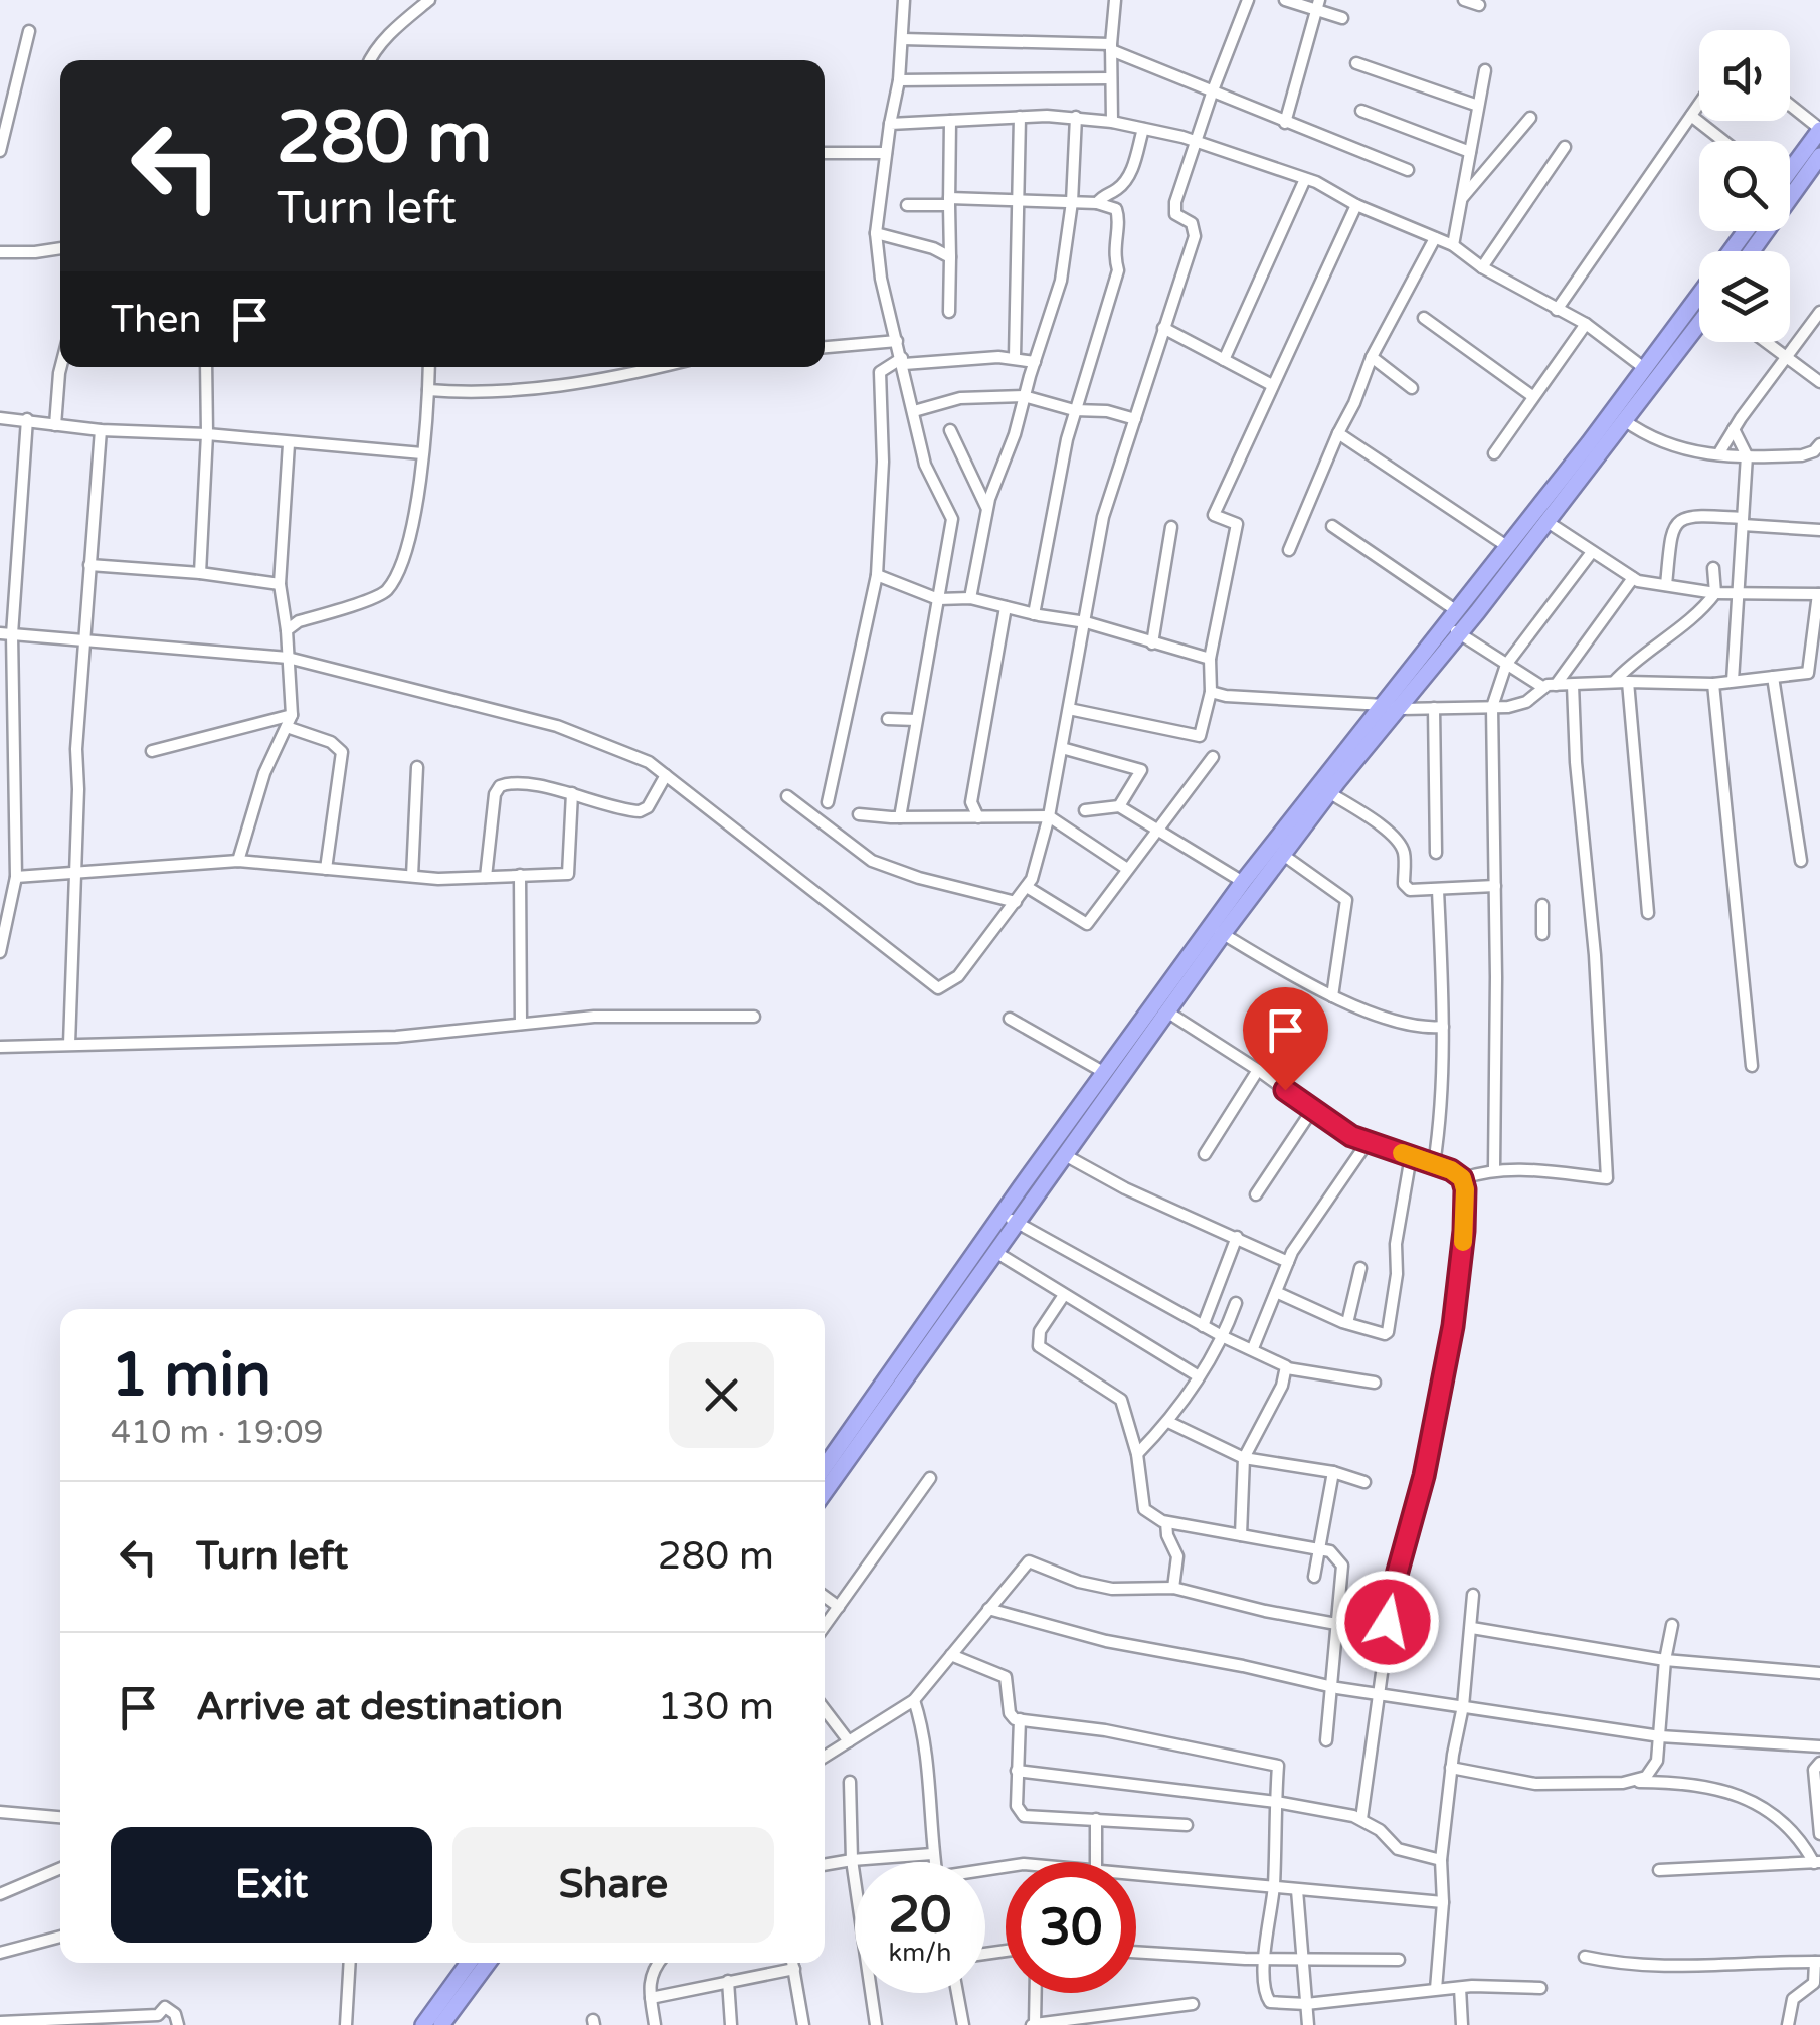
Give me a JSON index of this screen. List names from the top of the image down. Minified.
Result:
{"page":{"turn":["280 m","Turn left"],"then":"Then","heading":["1 min","410 m · 19:09"],"list":[{"name":"Turn left","value":"280 m"},{"name":"Arrive at destination","value":"130 m"}],"buttons":["Exit","Share"],"speed":"20 km/h","limit":"30"}}
